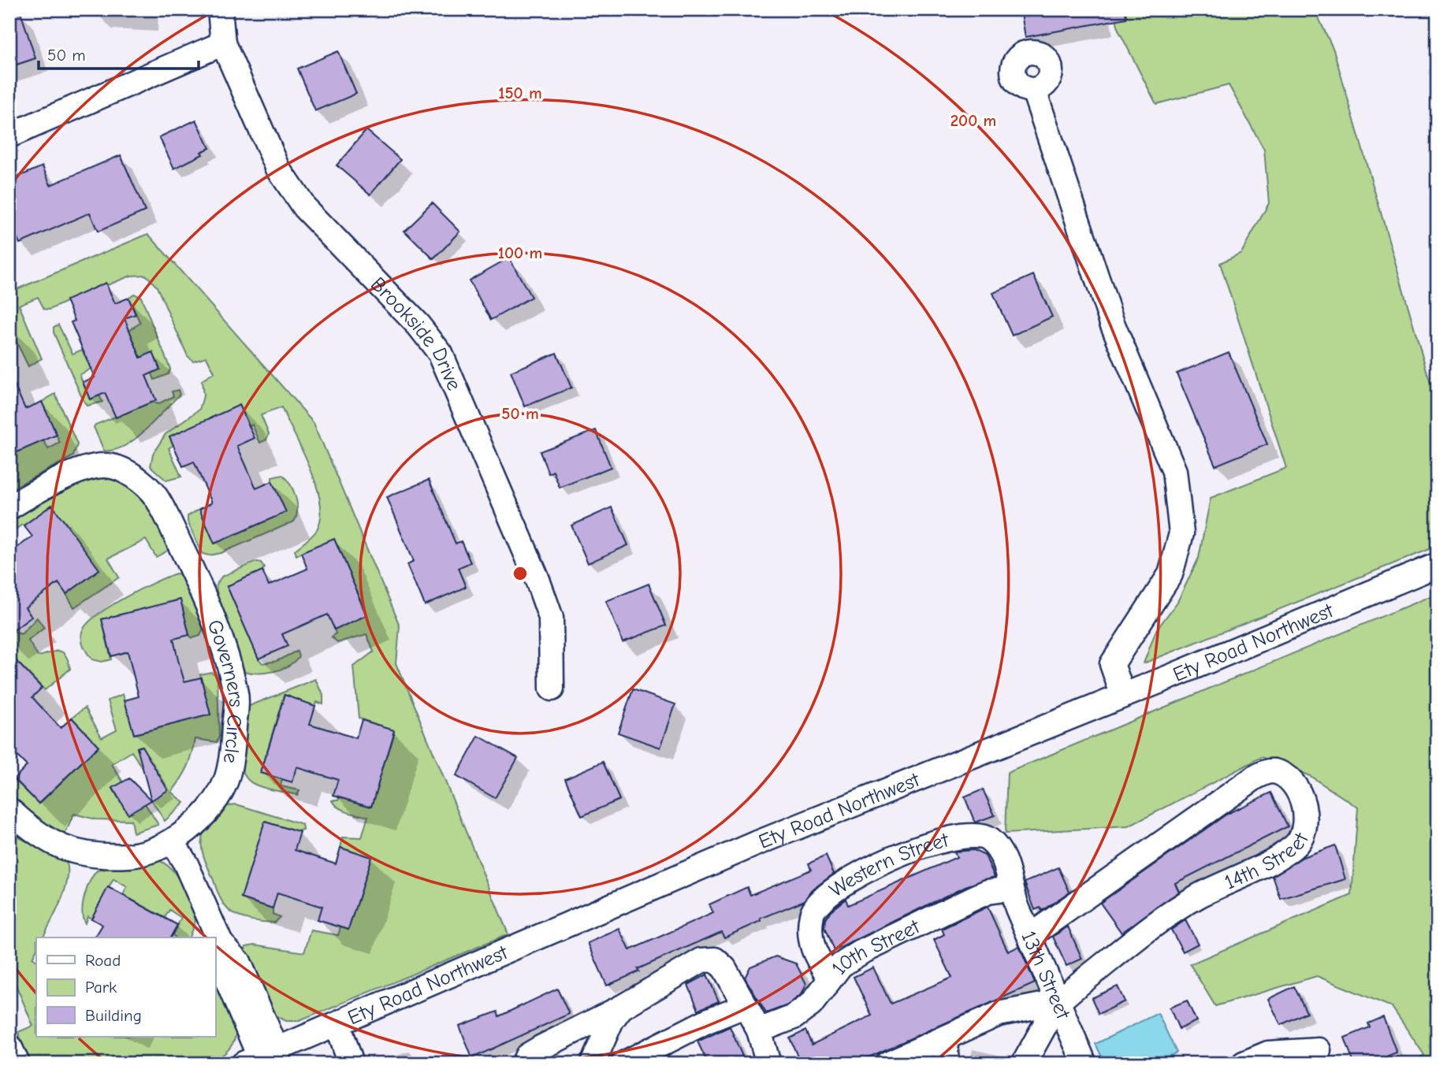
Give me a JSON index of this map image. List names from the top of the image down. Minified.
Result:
{"streets":{"street":["Brookside Drive","Ety Road Northwest","Governers Circle","14th Street","Western Street","10th Street","13th Street"]},"crossings":[["14th Street","13th Street"],["Western Street","10th Street"],["Western Street","13th Street"],["10th Street","13th Street"]],"legend":["Road","Park","Building"],"scale_bar":"50 m","rings":["150 m","200 m","100 m","50 m"]}
